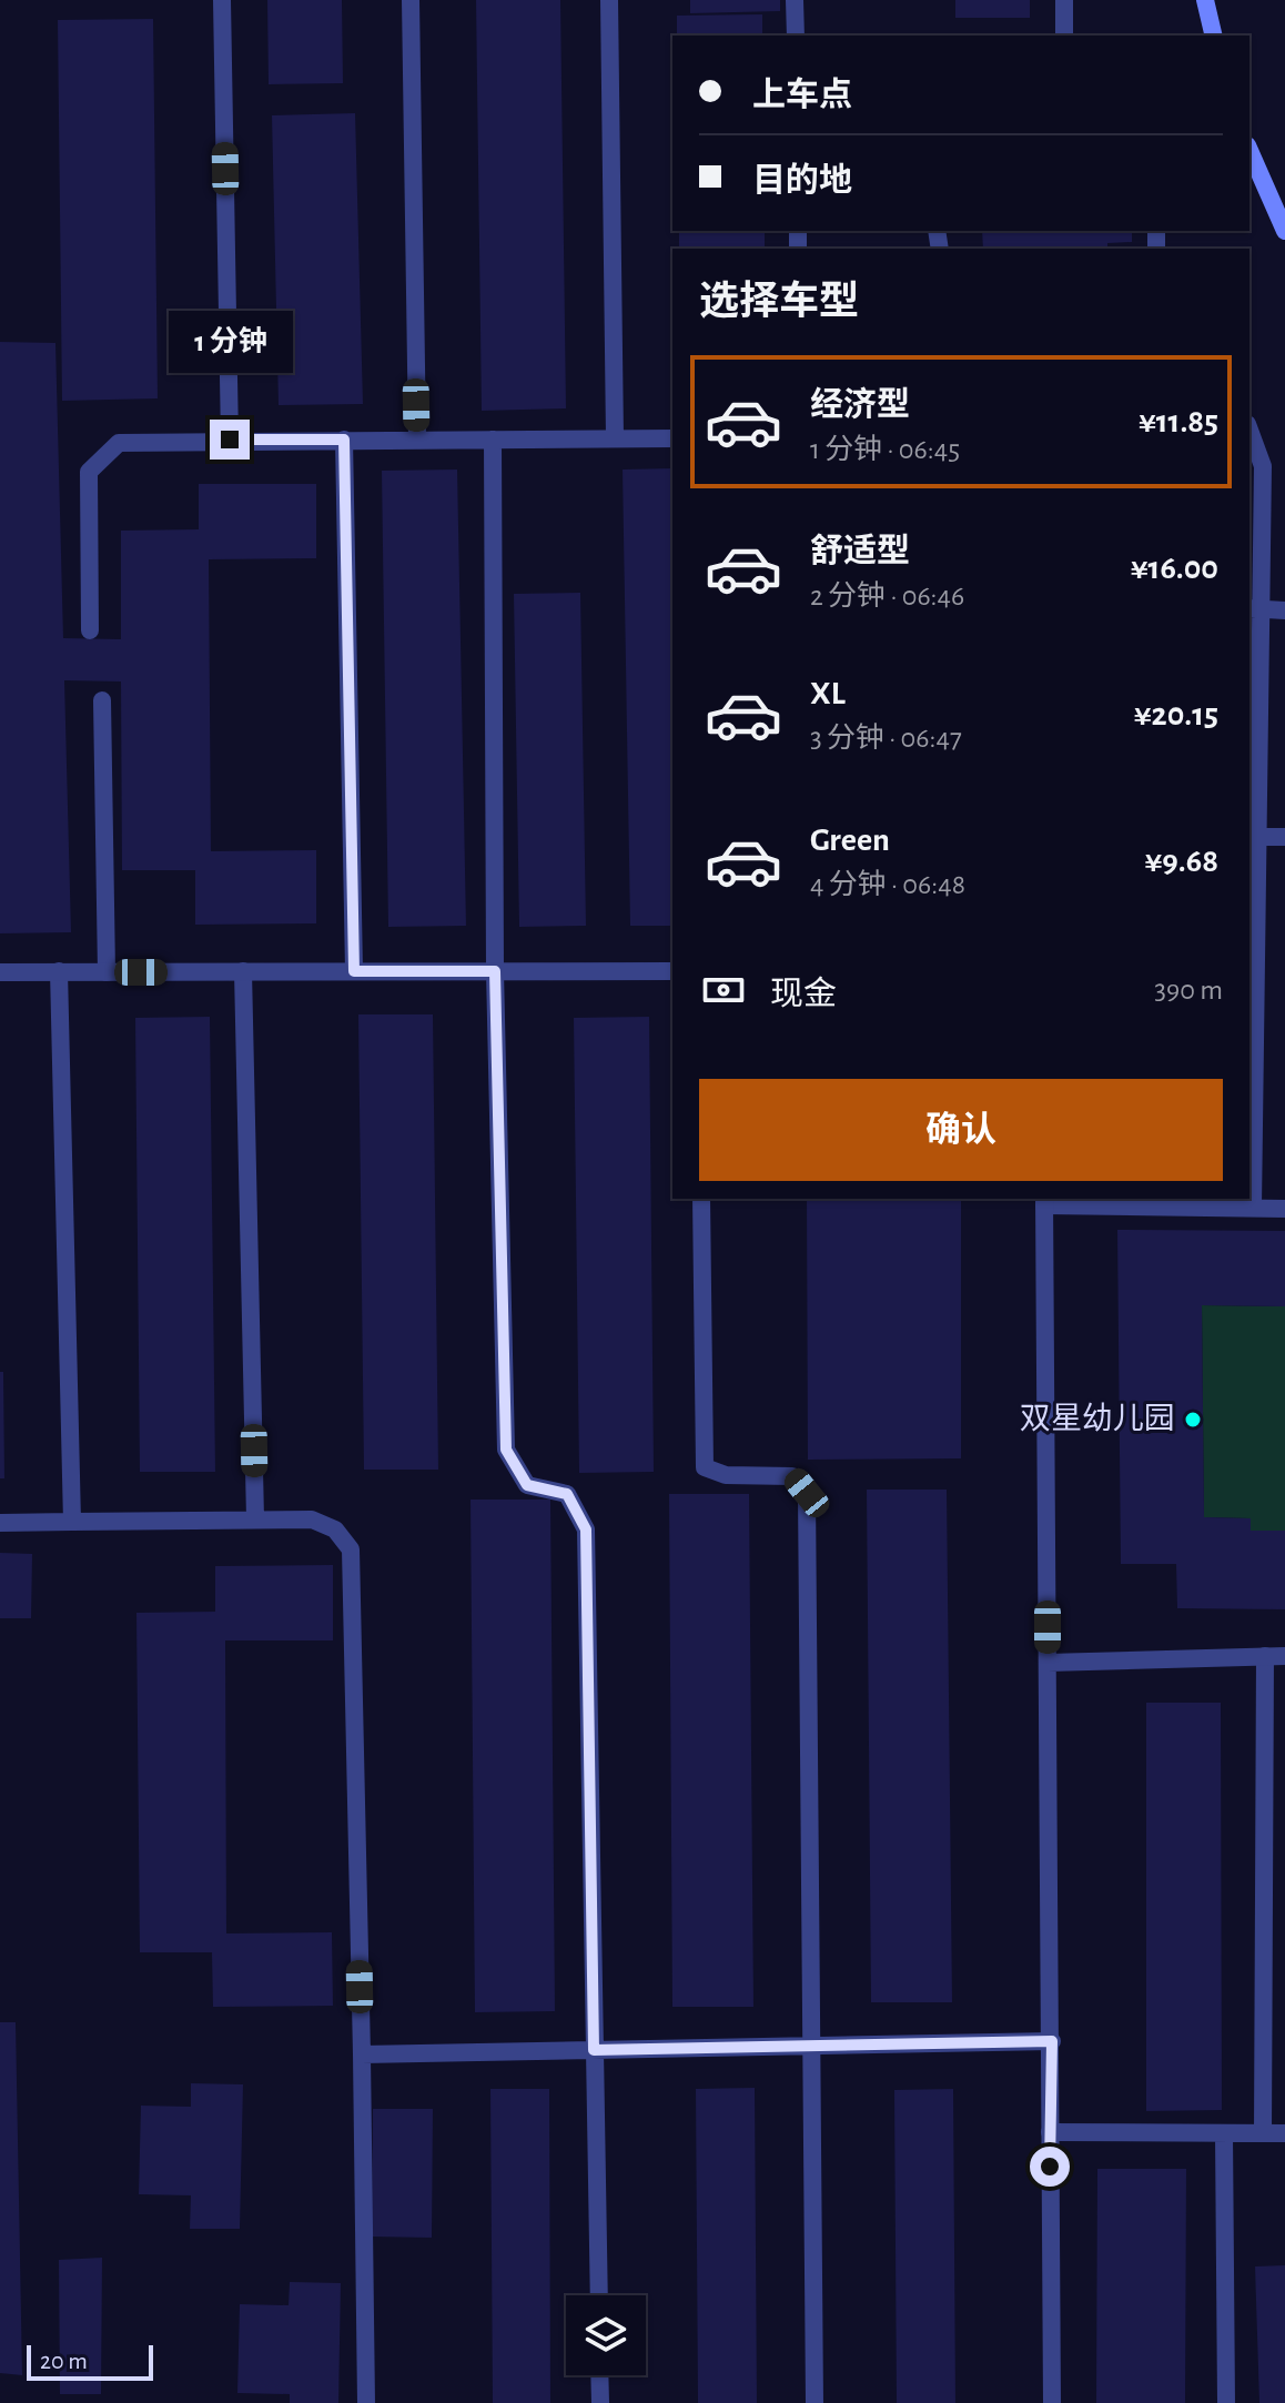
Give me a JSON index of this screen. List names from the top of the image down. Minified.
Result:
{"places":["双星幼儿园"],"scale_bar":"20 m","page":{"banner":["上车点","目的地"],"heading":"选择车型","bubble":"1 分钟","list":[{"name":"经济型","note":"1 分钟 · 06:45","value":"¥11.85"},{"name":"舒适型","note":"2 分钟 · 06:46","value":"¥16.00"},{"name":"XL","note":"3 分钟 · 06:47","value":"¥20.15"},{"name":"Green","note":"4 分钟 · 06:48","value":"¥9.68"}],"pay":["现金","390 m"],"buttons":"确认","scale":"20 m"}}
